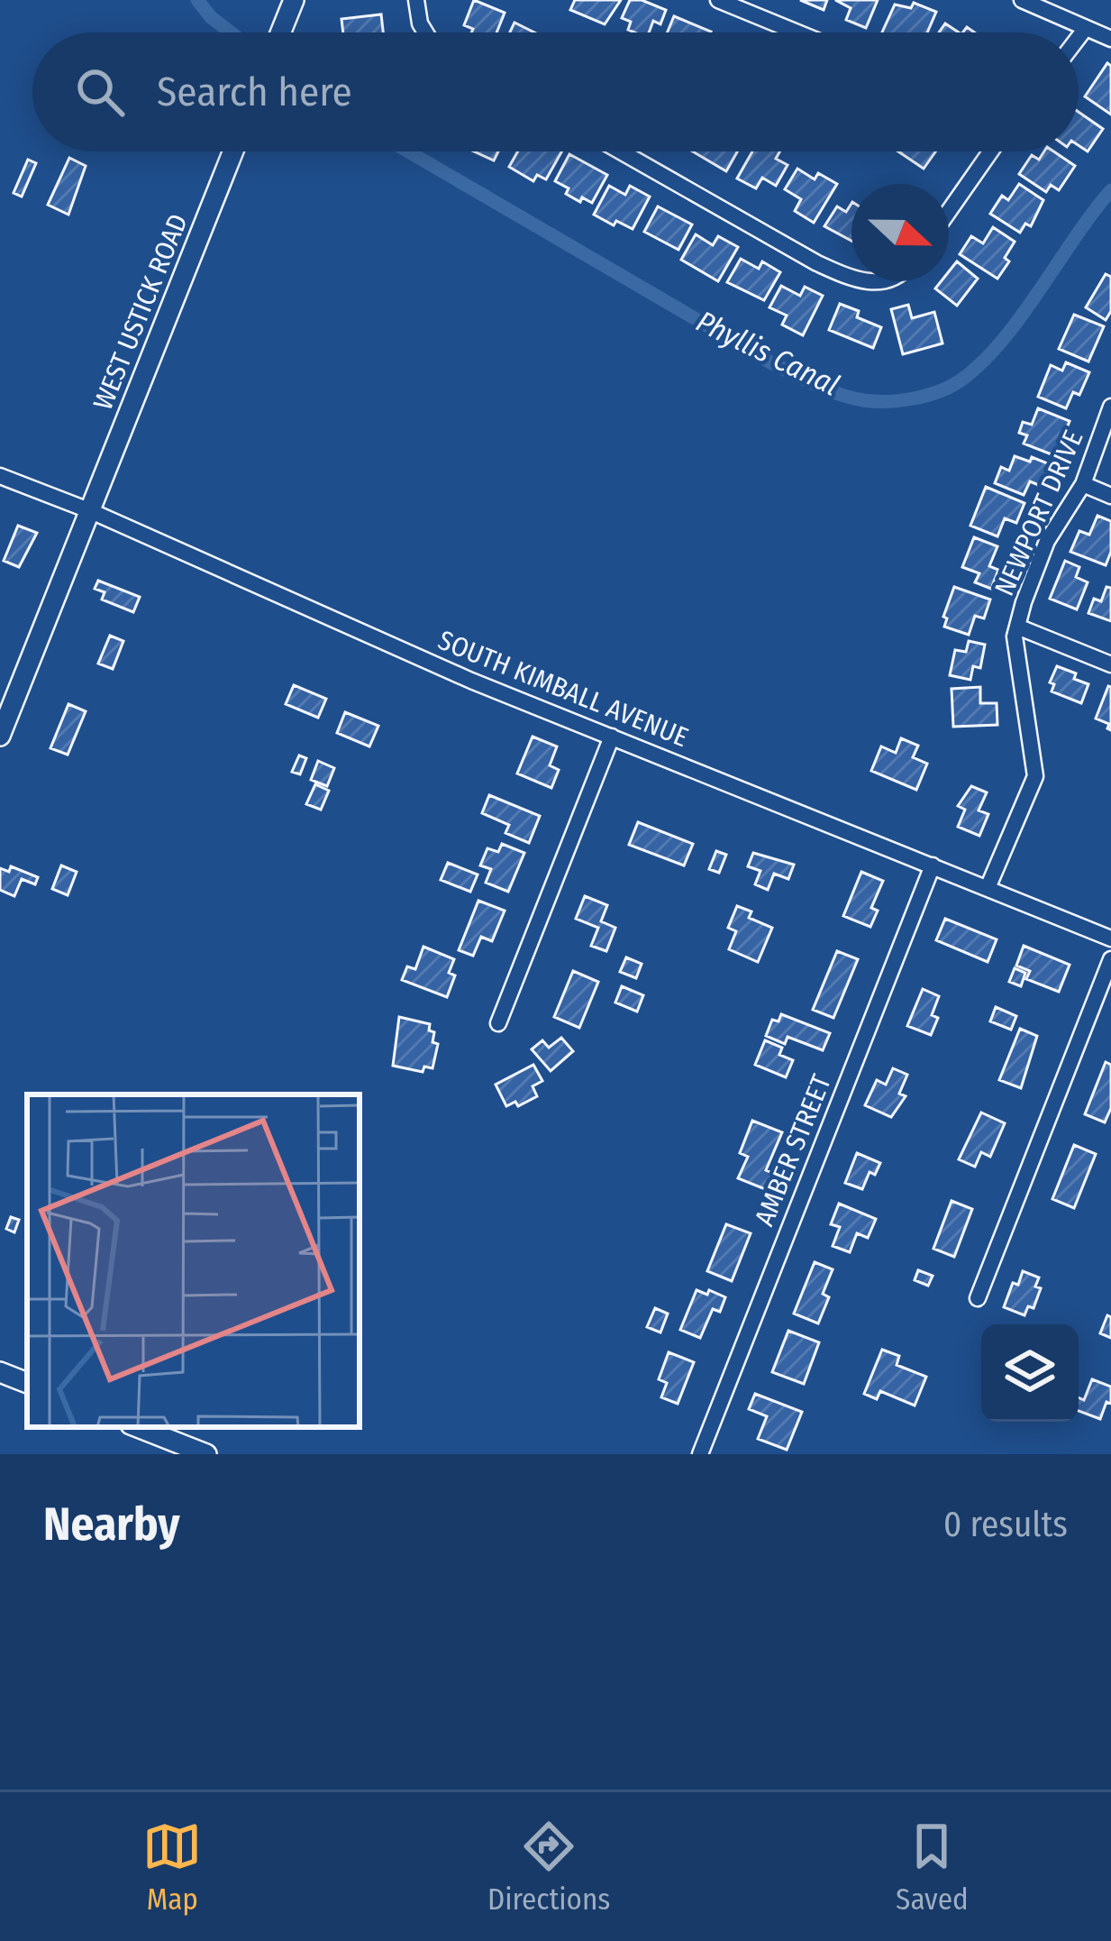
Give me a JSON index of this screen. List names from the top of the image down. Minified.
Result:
{"streets":{"main road":["WEST USTICK ROAD"],"street":["NEWPORT DRIVE","SOUTH KIMBALL AVENUE","AMBER STREET"]},"crossings":[["WEST USTICK ROAD","SOUTH KIMBALL AVENUE"],["NEWPORT DRIVE","SOUTH KIMBALL AVENUE"],["SOUTH KIMBALL AVENUE","AMBER STREET"]],"water":["Phyllis Canal"],"north":"right","page":{"search":"Search here","heading":["Nearby","0 results"],"nav":["Map","Directions","Saved"]}}
